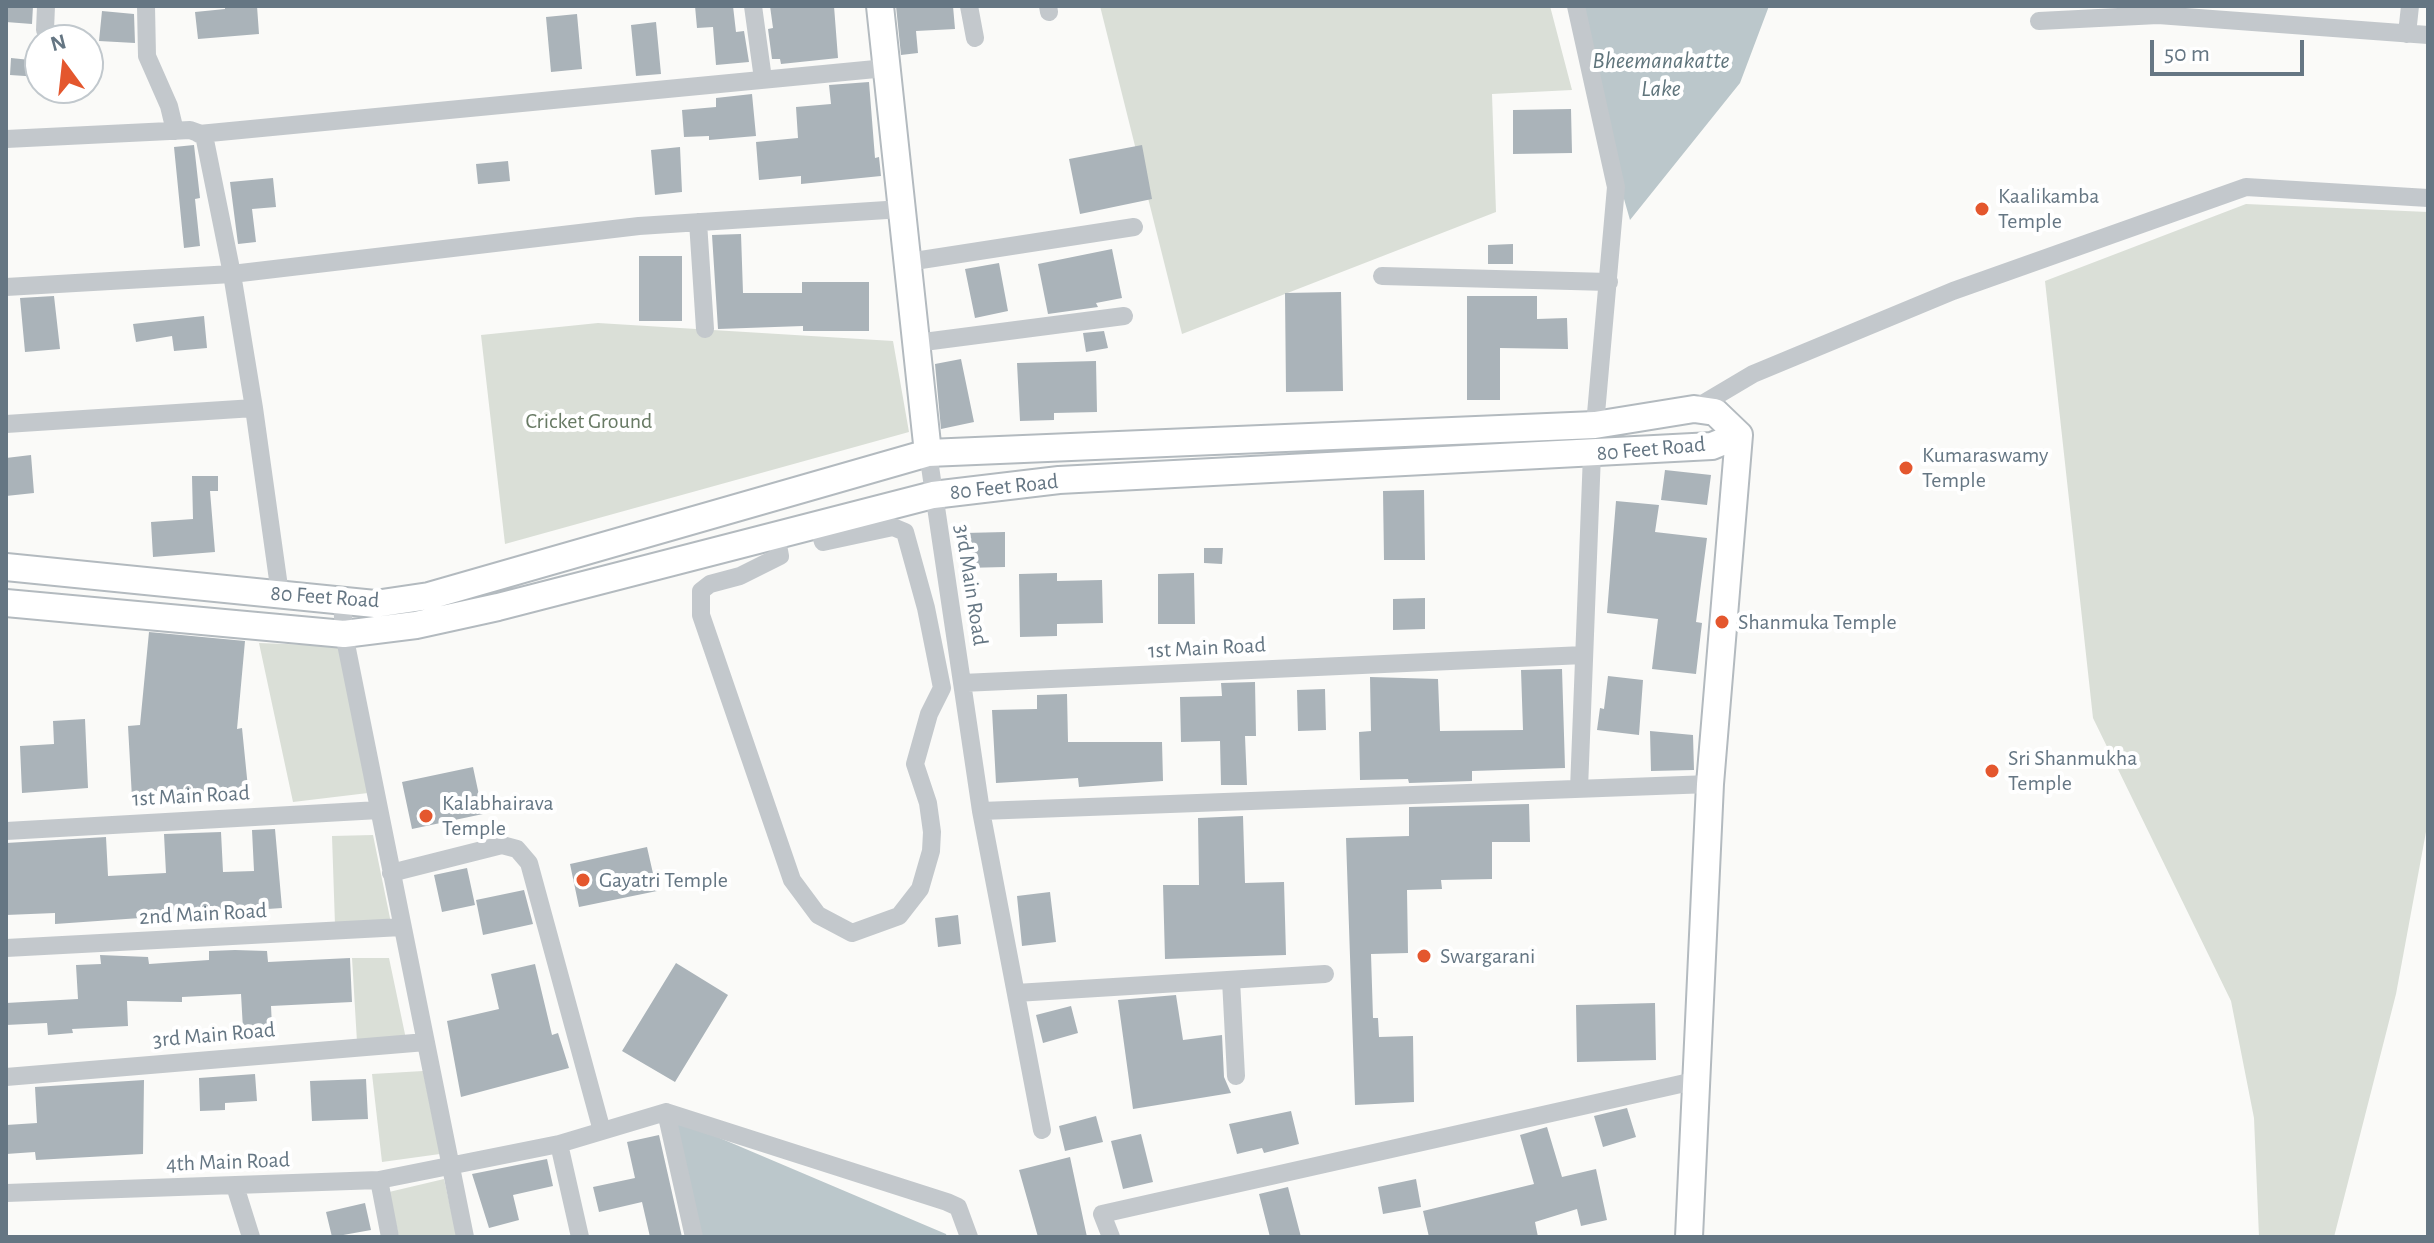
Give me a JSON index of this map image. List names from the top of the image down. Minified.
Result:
{"streets":{"main road":["80 Feet Road"],"street":["3rd Main Road","1st Main Road","2nd Main Road","4th Main Road"]},"crossings":[["80 Feet Road","3rd Main Road"],["3rd Main Road","1st Main Road"]],"water":["Bheemanakatte Lake"],"parks":["Cricket Ground"],"places":["Kaalikamba Temple","Kumaraswamy Temple","Shanmuka Temple","Sri Shanmukha Temple","Kalabhairava Temple","Gayatri Temple","Swargarani"],"scale_bar":"50 m","north":"top"}
